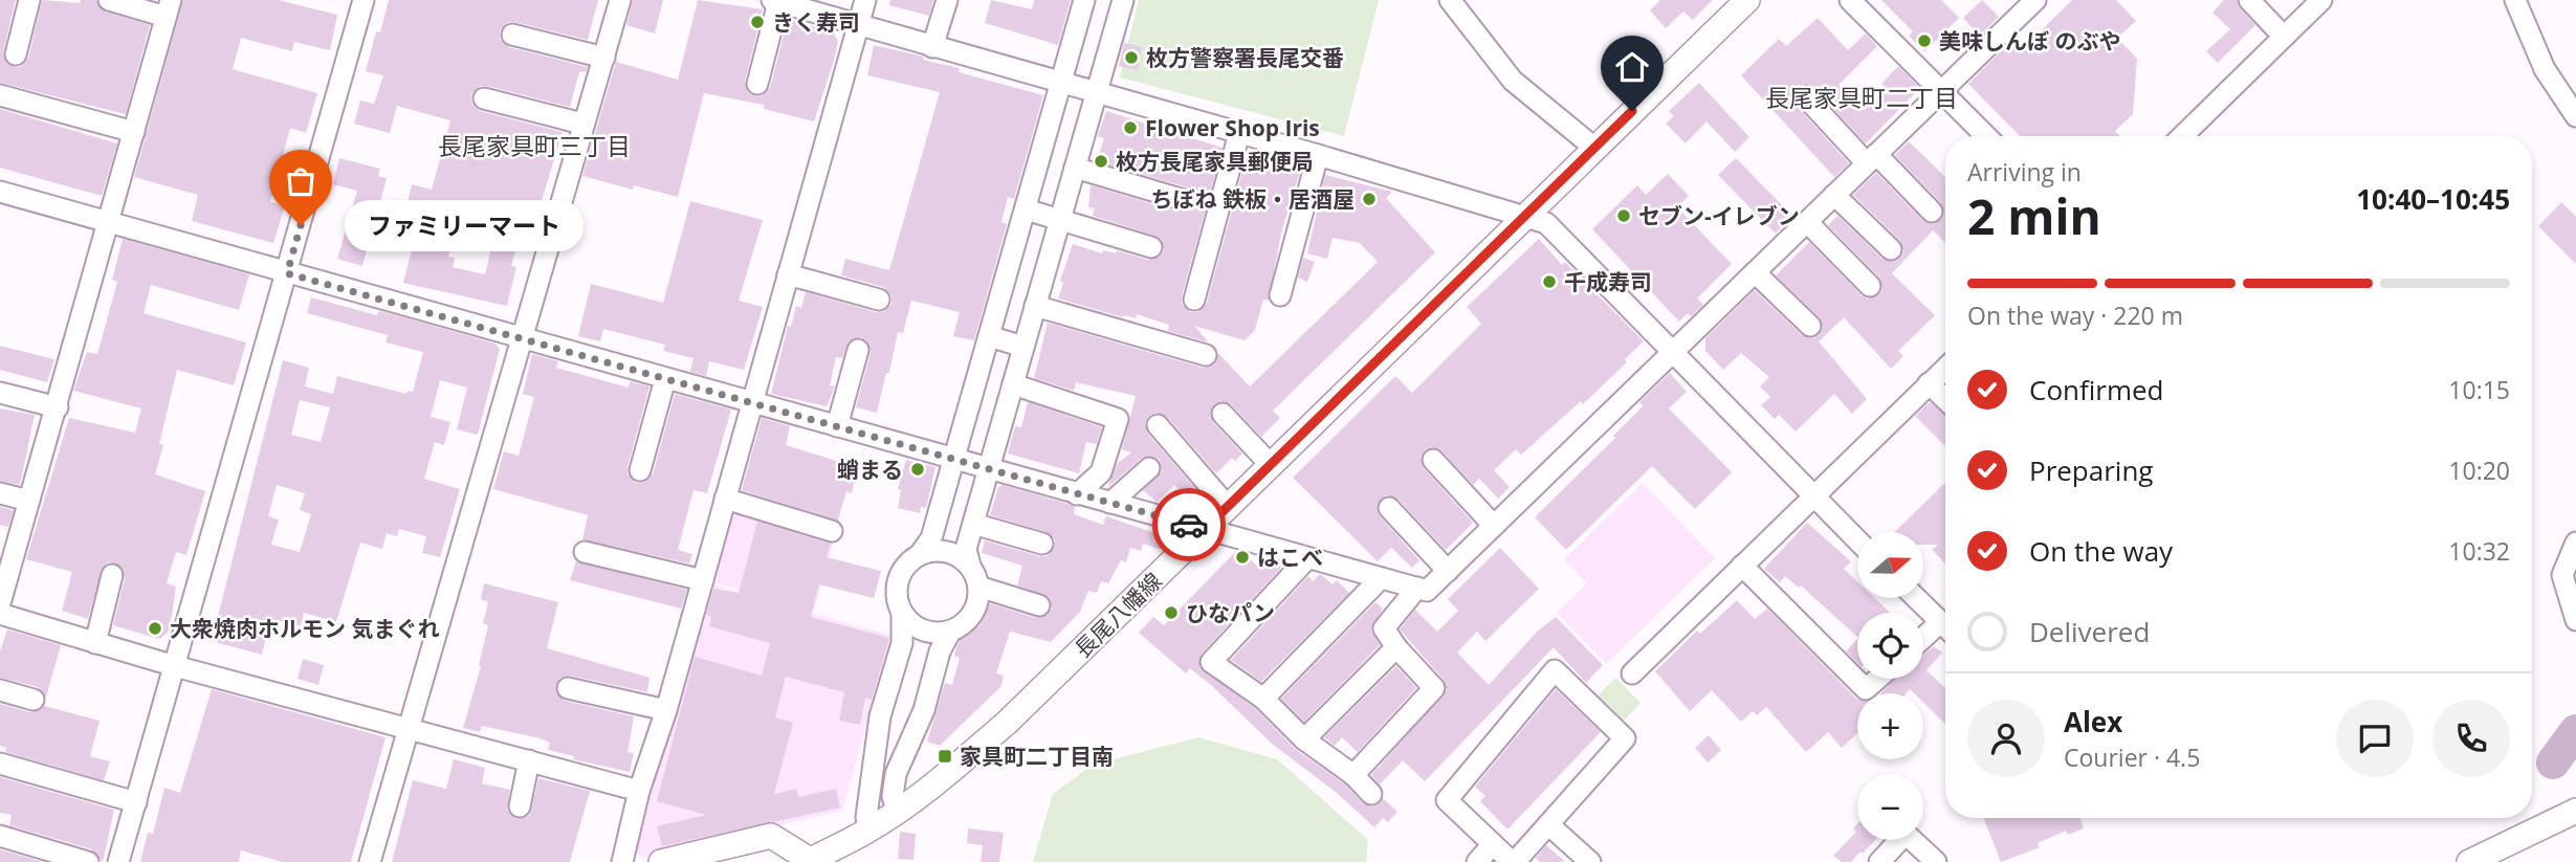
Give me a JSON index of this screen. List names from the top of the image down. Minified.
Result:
{"streets":{"main road":["長尾八幡線"]},"districts":["長尾家具町二丁目","長尾家具町三丁目"],"places":{"other":["きく寿司","美味しんぼ のぶや","枚方警察署長尾交番","Flower Shop Iris","枚方長尾家具郵便局","ちぼね 鉄板・居酒屋","セブン-イレブン","ファミリーマート","千成寿司","蛸まる","はこべ","ひなパン","大衆焼肉ホルモン 気まぐれ"],"transit":["家具町二丁目南"]},"north":"right","page":{"heading":["2 min","Arriving in","10:40–10:45"],"panel":["Alex","Courier · 4.5"],"bubble":"ファミリーマート","bar":"On the way · 220 m","list":[["Confirmed","10:15"],["Preparing","10:20"],["On the way","10:32"],"Delivered"],"map_buttons":["+","−"]}}
